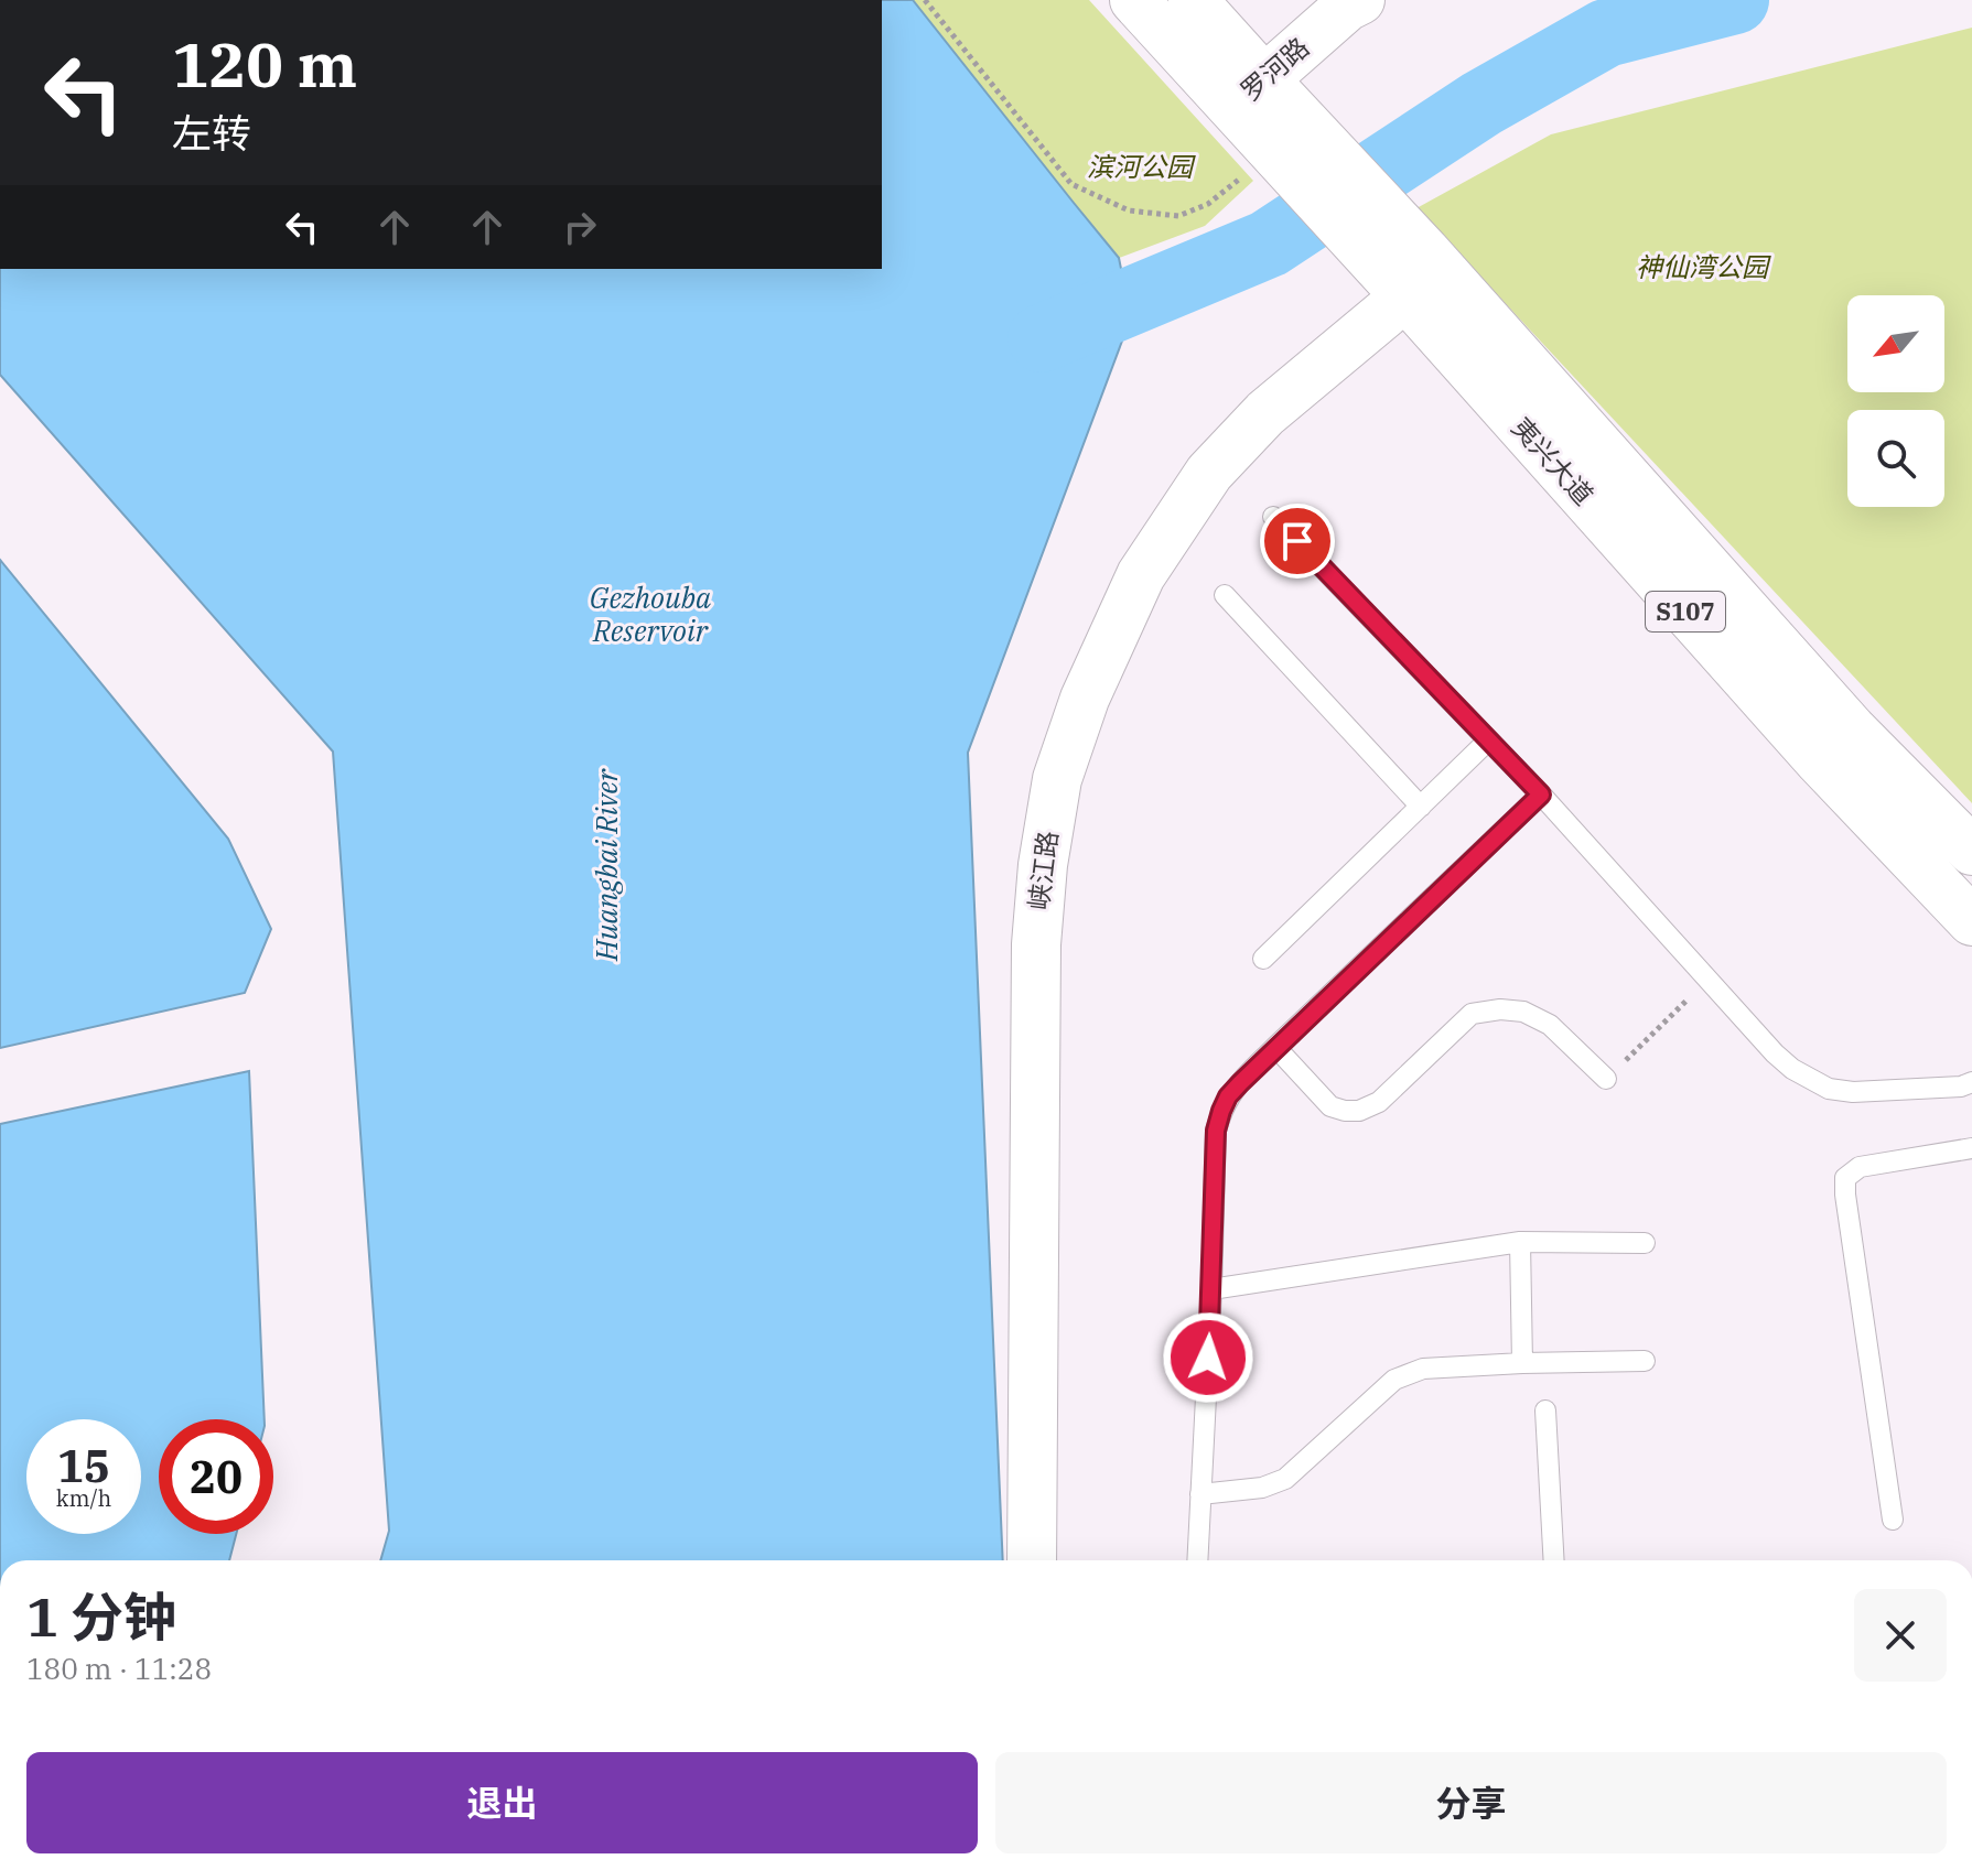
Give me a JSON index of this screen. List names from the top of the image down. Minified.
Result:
{"streets":{"main road":["罗河路","夷兴大道","S107","峡江路"]},"crossings":[["罗河路","夷兴大道"],["夷兴大道","峡江路"]],"water":["Gezhouba Reservoir","Huangbai River"],"parks":["滨河公园","神仙湾公园"],"north":"bottom left","page":{"turn":["120 m","左转"],"speed":"15 km/h","limit":"20","heading":["1 分钟","180 m · 11:28"],"buttons":["退出","分享"]}}
